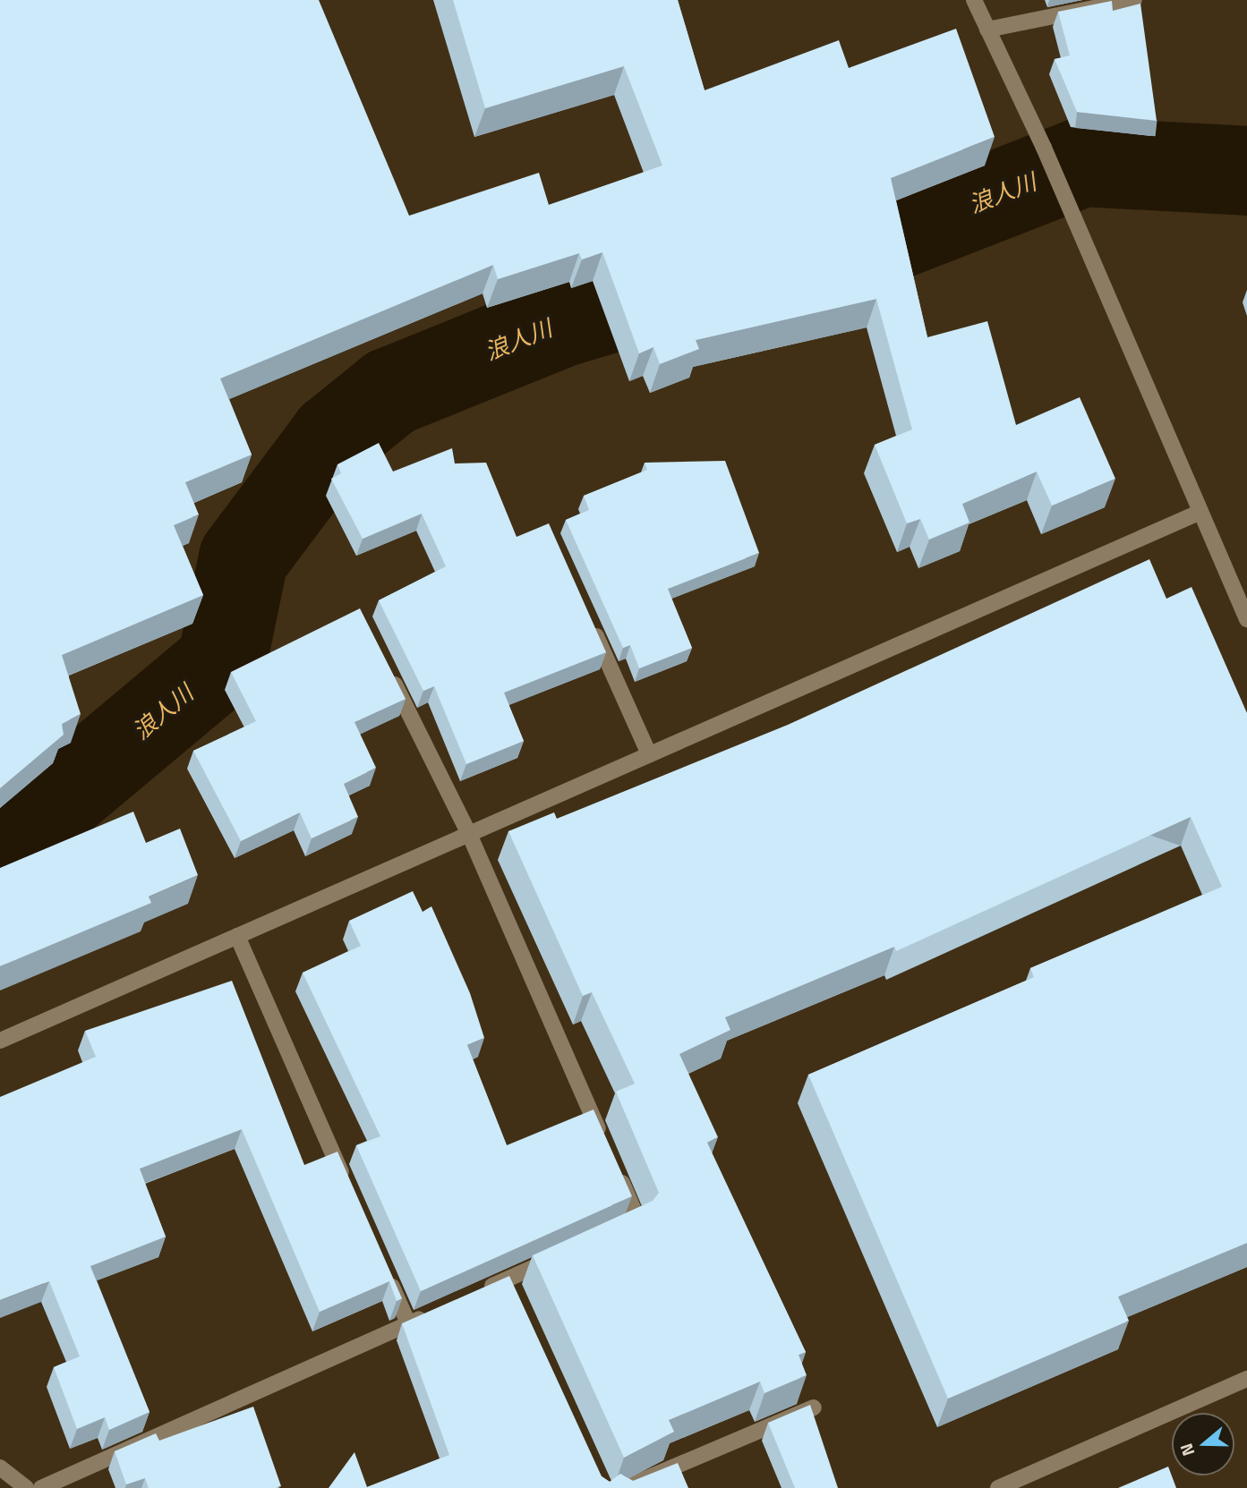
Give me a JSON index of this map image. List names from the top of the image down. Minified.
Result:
{"water":["浪人川"],"north":"left"}
